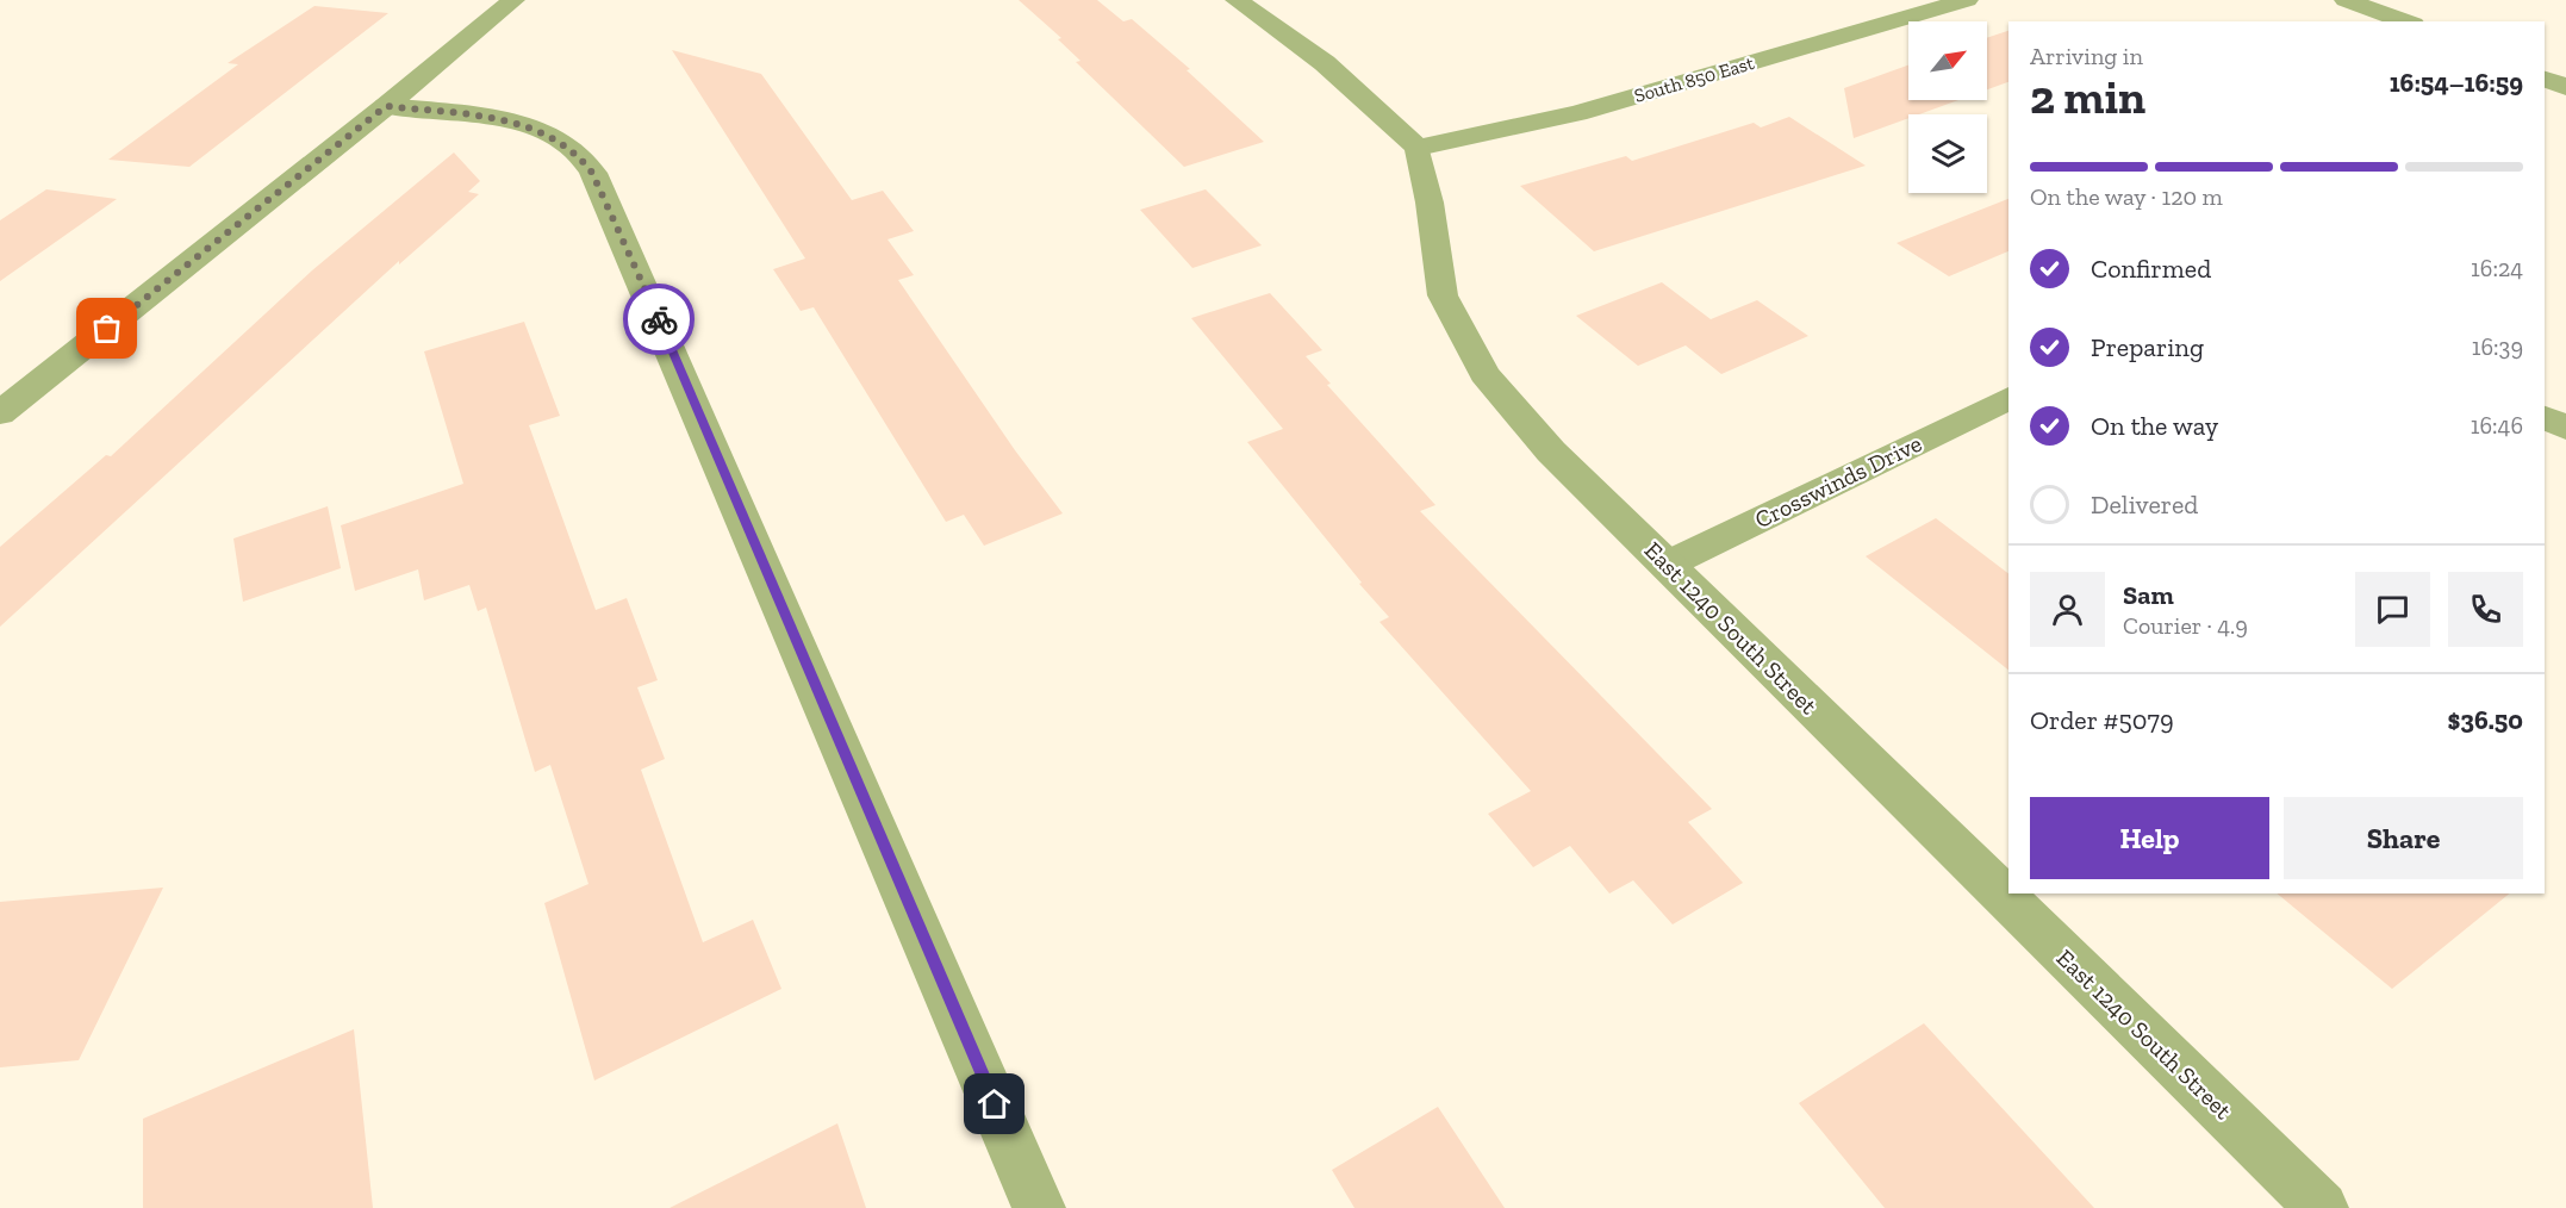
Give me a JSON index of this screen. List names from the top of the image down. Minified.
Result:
{"streets":{"street":["South 850 East","Crosswinds Drive","East 1240 South Street"]},"crossings":[["South 850 East","East 1240 South Street"],["Crosswinds Drive","East 1240 South Street"]],"north":"top right","page":{"heading":["2 min","Arriving in","16:54–16:59"],"panel":["Sam","Courier · 4.9","Order #5079","$36.50"],"bar":"On the way · 120 m","list":[["Confirmed","16:24"],["Preparing","16:39"],["On the way","16:46"],"Delivered"],"buttons":["Help","Share"]}}
